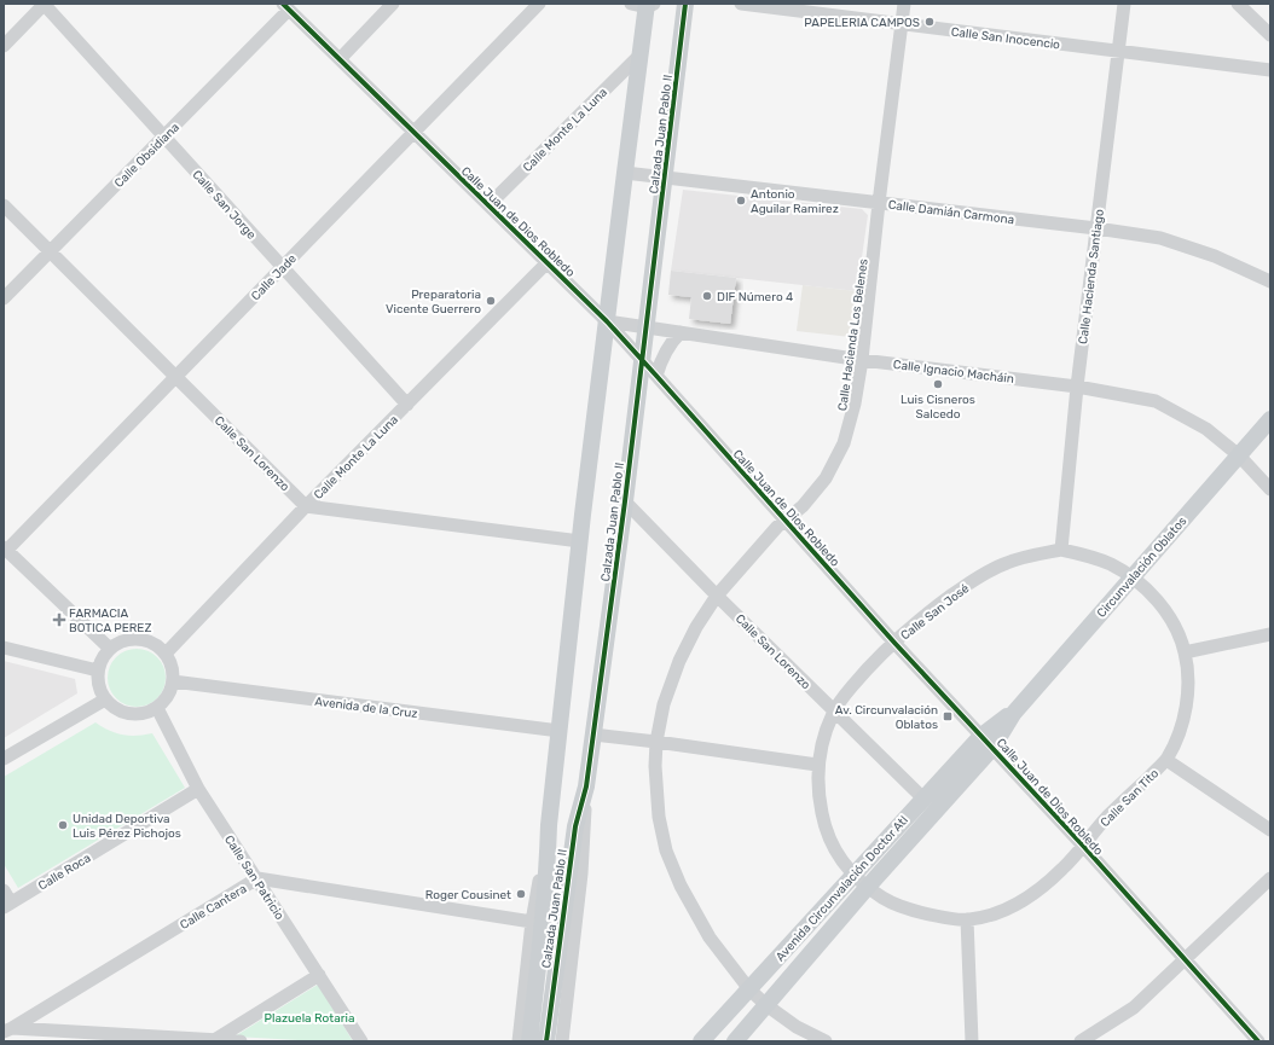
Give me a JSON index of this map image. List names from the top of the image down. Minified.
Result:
{"streets":{"main road":["Calzada Juan Pablo II","Circunvalación Oblatos","Avenida Circunvalación Doctor Atl"],"street":["Calle San Inocencio","Calle Monte La Luna","Calle Obsidiana","Calle San Jorge","Calle Damián Carmona","Calle Juan de Dios Robledo","Calle Jade","Calle Hacienda Santiago","Calle Hacienda Los Belenes","Calle Ignacio Macháin","Calle San Lorenzo","Calle San José","Avenida de la Cruz","Calle San Tito","Calle Roca","Calle San Patricio","Calle Cantera"]},"crossings":[["Calle San Inocencio","Calle Hacienda Santiago"],["Calle San Inocencio","Calle Hacienda Los Belenes"],["Calle Monte La Luna","Calzada Juan Pablo II"],["Calle Monte La Luna","Calle San Jorge"],["Calle Monte La Luna","Calle Juan de Dios Robledo"],["Calle Monte La Luna","Calle San Lorenzo"],["Calle Monte La Luna","Avenida de la Cruz"],["Calle Monte La Luna","Calle San Patricio"],["Calzada Juan Pablo II","Calle Damián Carmona"],["Calzada Juan Pablo II","Calle Juan de Dios Robledo"],["Calzada Juan Pablo II","Calle Ignacio Macháin"],["Calzada Juan Pablo II","Calle San Lorenzo"],["Calzada Juan Pablo II","Avenida de la Cruz"],["Calzada Juan Pablo II","Calle Cantera"],["Calle Obsidiana","Calle San Jorge"],["Calle Obsidiana","Calle Juan de Dios Robledo"],["Calle Obsidiana","Calle San Lorenzo"],["Calle San Jorge","Calle Jade"],["Calle Damián Carmona","Calle Hacienda Santiago"],["Calle Damián Carmona","Calle Hacienda Los Belenes"],["Calle Juan de Dios Robledo","Calle Jade"],["Calle Juan de Dios Robledo","Calle Hacienda Los Belenes"],["Calle Juan de Dios Robledo","Calle Ignacio Macháin"],["Calle Juan de Dios Robledo","Circunvalación Oblatos"],["Calle Juan de Dios Robledo","Calle San José"],["Calle Juan de Dios Robledo","Calle San Tito"],["Calle Juan de Dios Robledo","Avenida Circunvalación Doctor Atl"],["Calle Jade","Calle San Lorenzo"],["Calle Hacienda Santiago","Calle Ignacio Macháin"],["Calle Hacienda Santiago","Calle San José"],["Calle Hacienda Los Belenes","Calle Ignacio Macháin"],["Calle Hacienda Los Belenes","Calle San Lorenzo"],["Calle Hacienda Los Belenes","Avenida Circunvalación Doctor Atl"],["Calle Ignacio Macháin","Circunvalación Oblatos"],["Calle San Lorenzo","Calle San José"],["Calle San Lorenzo","Avenida Circunvalación Doctor Atl"],["Circunvalación Oblatos","Calle San José"],["Circunvalación Oblatos","Calle San Tito"],["Circunvalación Oblatos","Avenida Circunvalación Doctor Atl"],["Calle San José","Calle San Tito"],["Calle San José","Avenida Circunvalación Doctor Atl"],["Avenida de la Cruz","Calle San Patricio"],["Calle San Tito","Avenida Circunvalación Doctor Atl"],["Calle Roca","Calle San Patricio"],["Calle San Patricio","Calle Cantera"]],"parks":["Plazuela Rotaria"],"places":{"other":["PAPELERIA CAMPOS","Antonio Aguilar Ramirez","DIF Número 4","Preparatoria Vicente Guerrero","Luis Cisneros Salcedo","Unidad Deportiva Luis Pérez Pichojos","Roger Cousinet"],"health":["FARMACIA BOTICA PEREZ"],"transit":["Av. Circunvalación Oblatos"]}}
